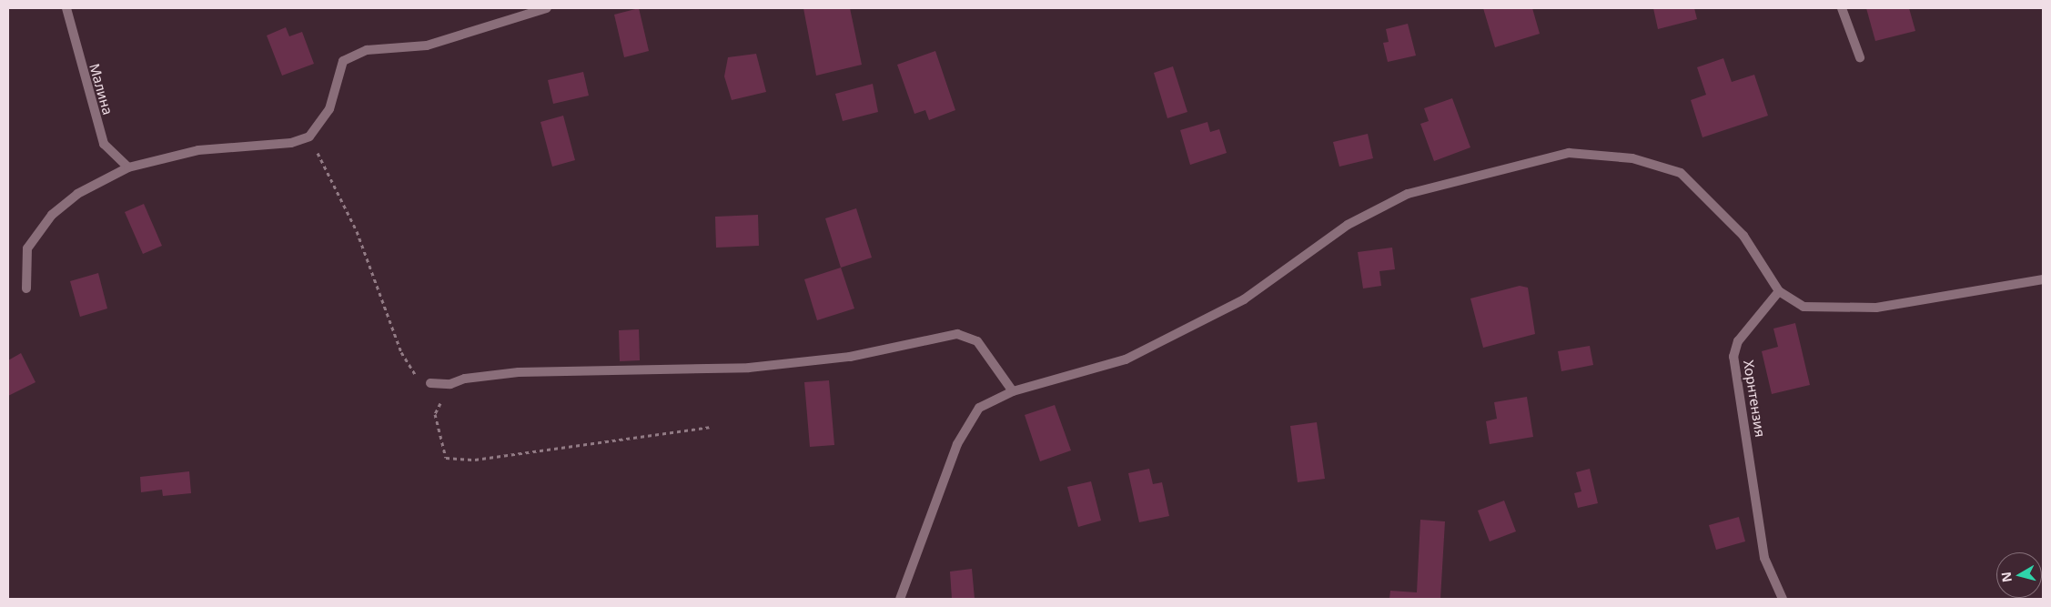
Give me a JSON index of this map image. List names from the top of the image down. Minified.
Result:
{"streets":{"street":["Малина","Хорнтензия"]},"north":"left"}
